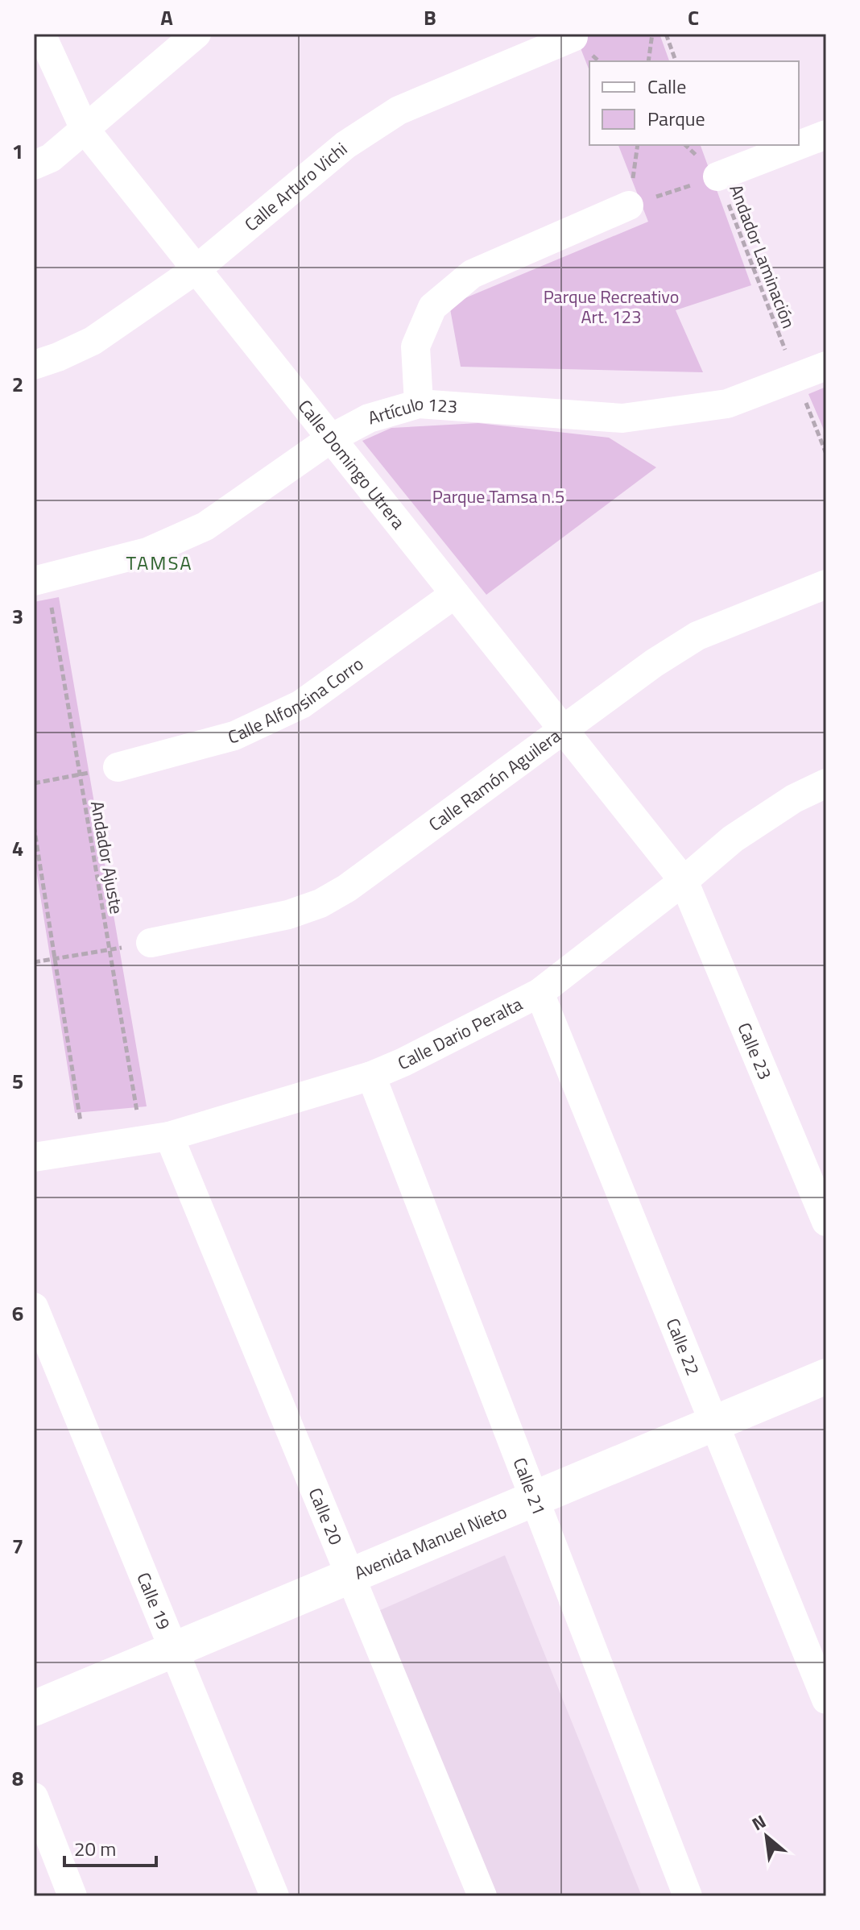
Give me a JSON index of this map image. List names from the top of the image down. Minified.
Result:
{"streets":{"street":["Calle Arturo Vichi","Artículo 123","Calle Domingo Utrera","Calle Alfonsina Corro","Calle Ramón Aguilera","Calle Dario Peralta","Calle 23","Calle 22","Calle 21","Calle 20","Avenida Manuel Nieto","Calle 19"],"path":["Andador Laminación","Andador Ajuste"]},"crossings":[["Calle Arturo Vichi","Calle Domingo Utrera"],["Andador Laminación","Artículo 123"],["Artículo 123","Calle Domingo Utrera"],["Artículo 123","Andador Ajuste"],["Calle Domingo Utrera","Calle Alfonsina Corro"],["Calle Domingo Utrera","Calle Ramón Aguilera"],["Calle Domingo Utrera","Calle Dario Peralta"],["Calle Domingo Utrera","Calle 23"],["Andador Ajuste","Calle Dario Peralta"],["Andador Ajuste","Calle 20"],["Calle Dario Peralta","Calle 23"],["Calle Dario Peralta","Calle 22"],["Calle Dario Peralta","Calle 21"],["Calle Dario Peralta","Calle 20"],["Calle 22","Avenida Manuel Nieto"],["Calle 21","Avenida Manuel Nieto"],["Calle 20","Avenida Manuel Nieto"],["Avenida Manuel Nieto","Calle 19"]],"districts":["TAMSA"],"parks":["Parque Recreativo Art. 123","Parque Tamsa n.5"],"legend":["Calle","Parque"],"scale_bar":"20 m","north":"top left","grid":{"columns":["A","B","C"],"rows":["1","2","3","4","5","6","7","8"]}}
